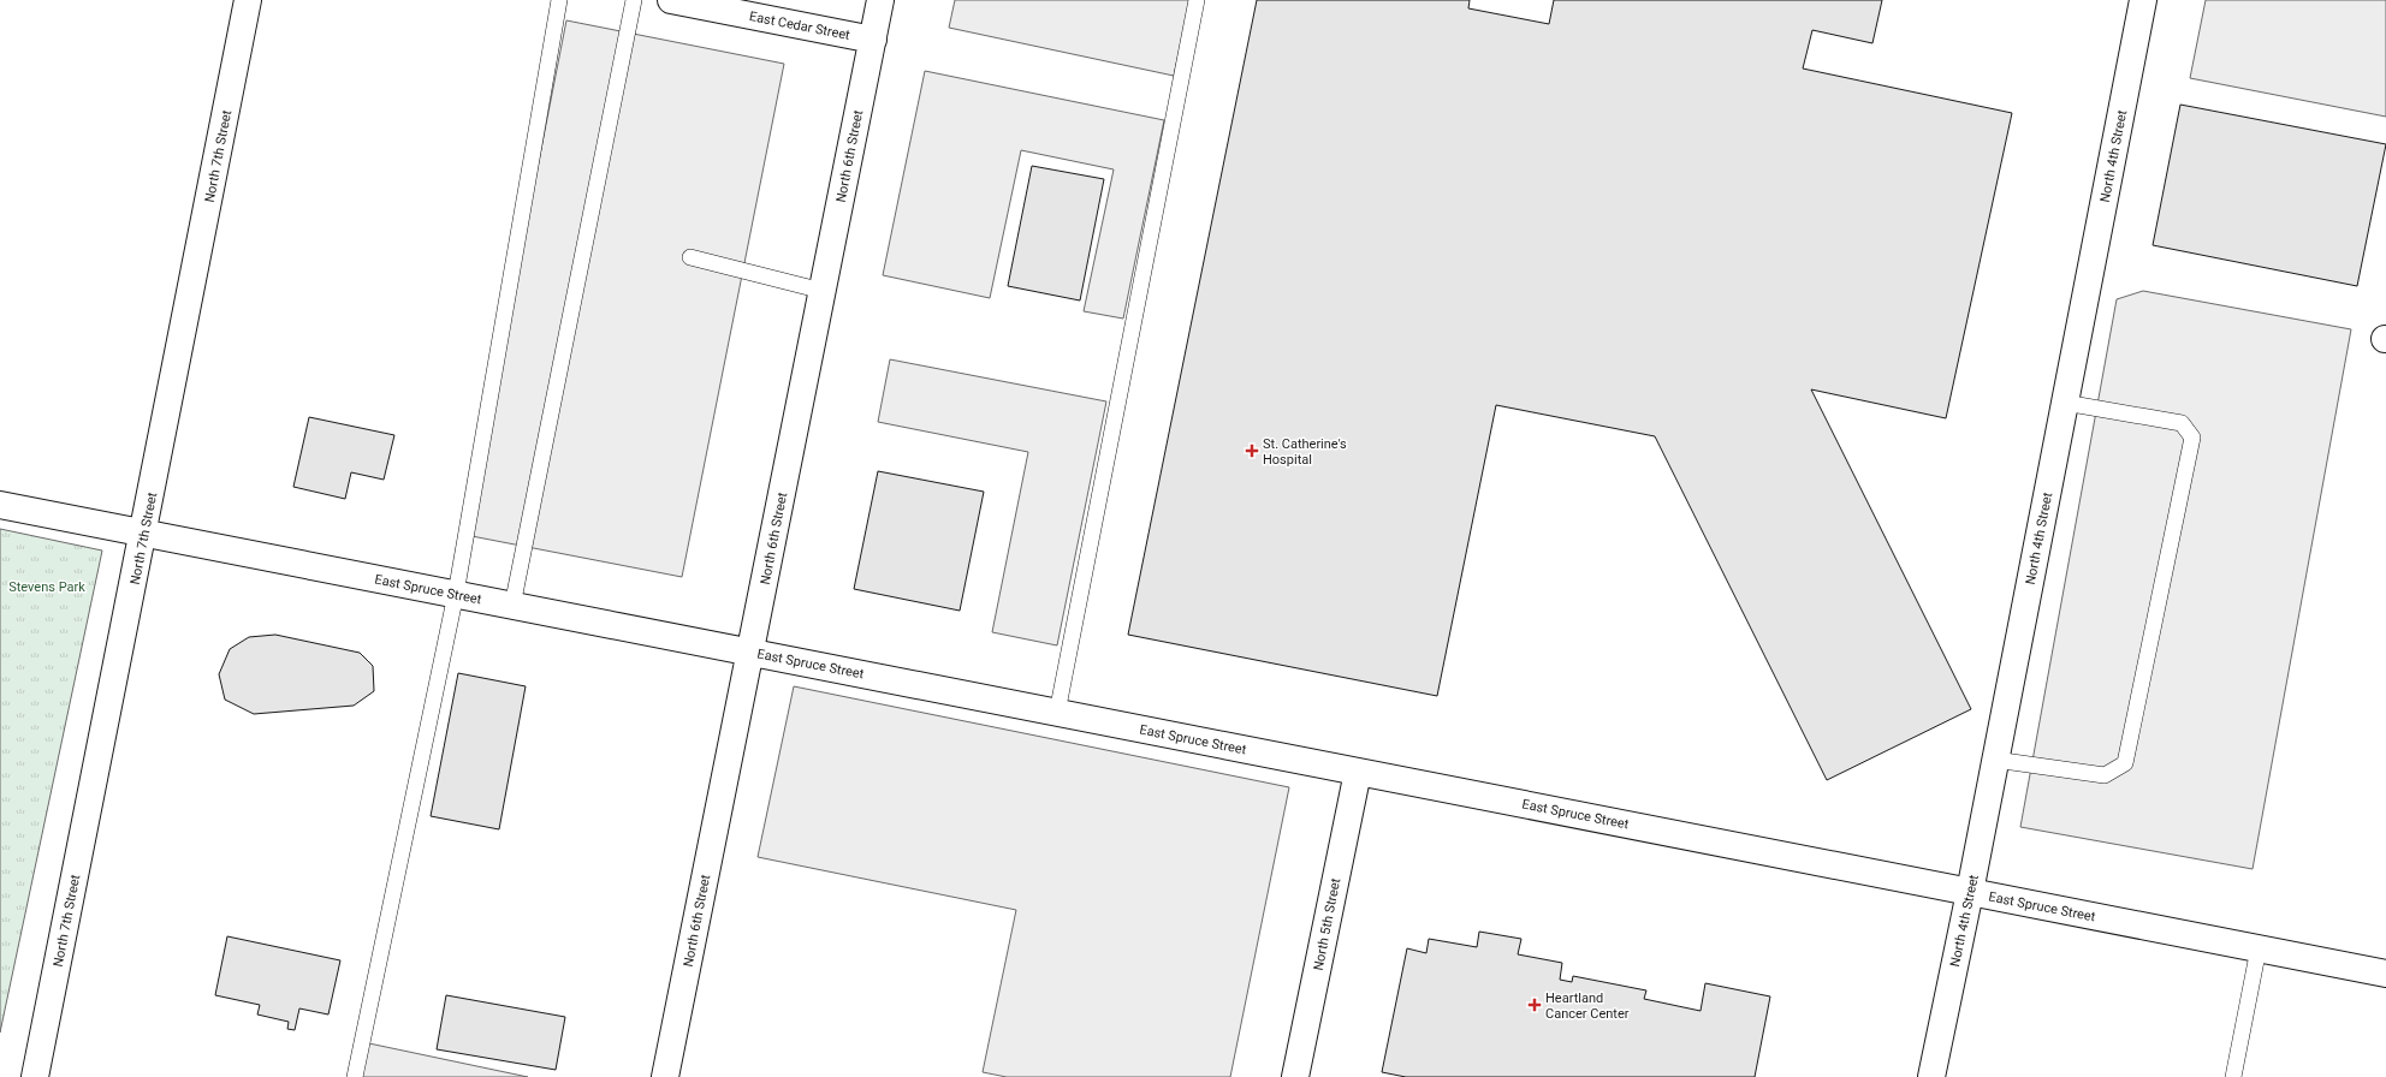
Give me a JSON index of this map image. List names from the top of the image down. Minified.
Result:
{"streets":{"street":["East Cedar Street","North 7th Street","North 6th Street","North 4th Street","East Spruce Street","North 5th Street"]},"crossings":[["East Cedar Street","North 6th Street"],["North 7th Street","East Spruce Street"],["North 6th Street","East Spruce Street"],["North 4th Street","East Spruce Street"],["East Spruce Street","North 5th Street"]],"parks":["Stevens Park"],"places":{"health":["St. Catherine's Hospital","Heartland Cancer Center"]}}
